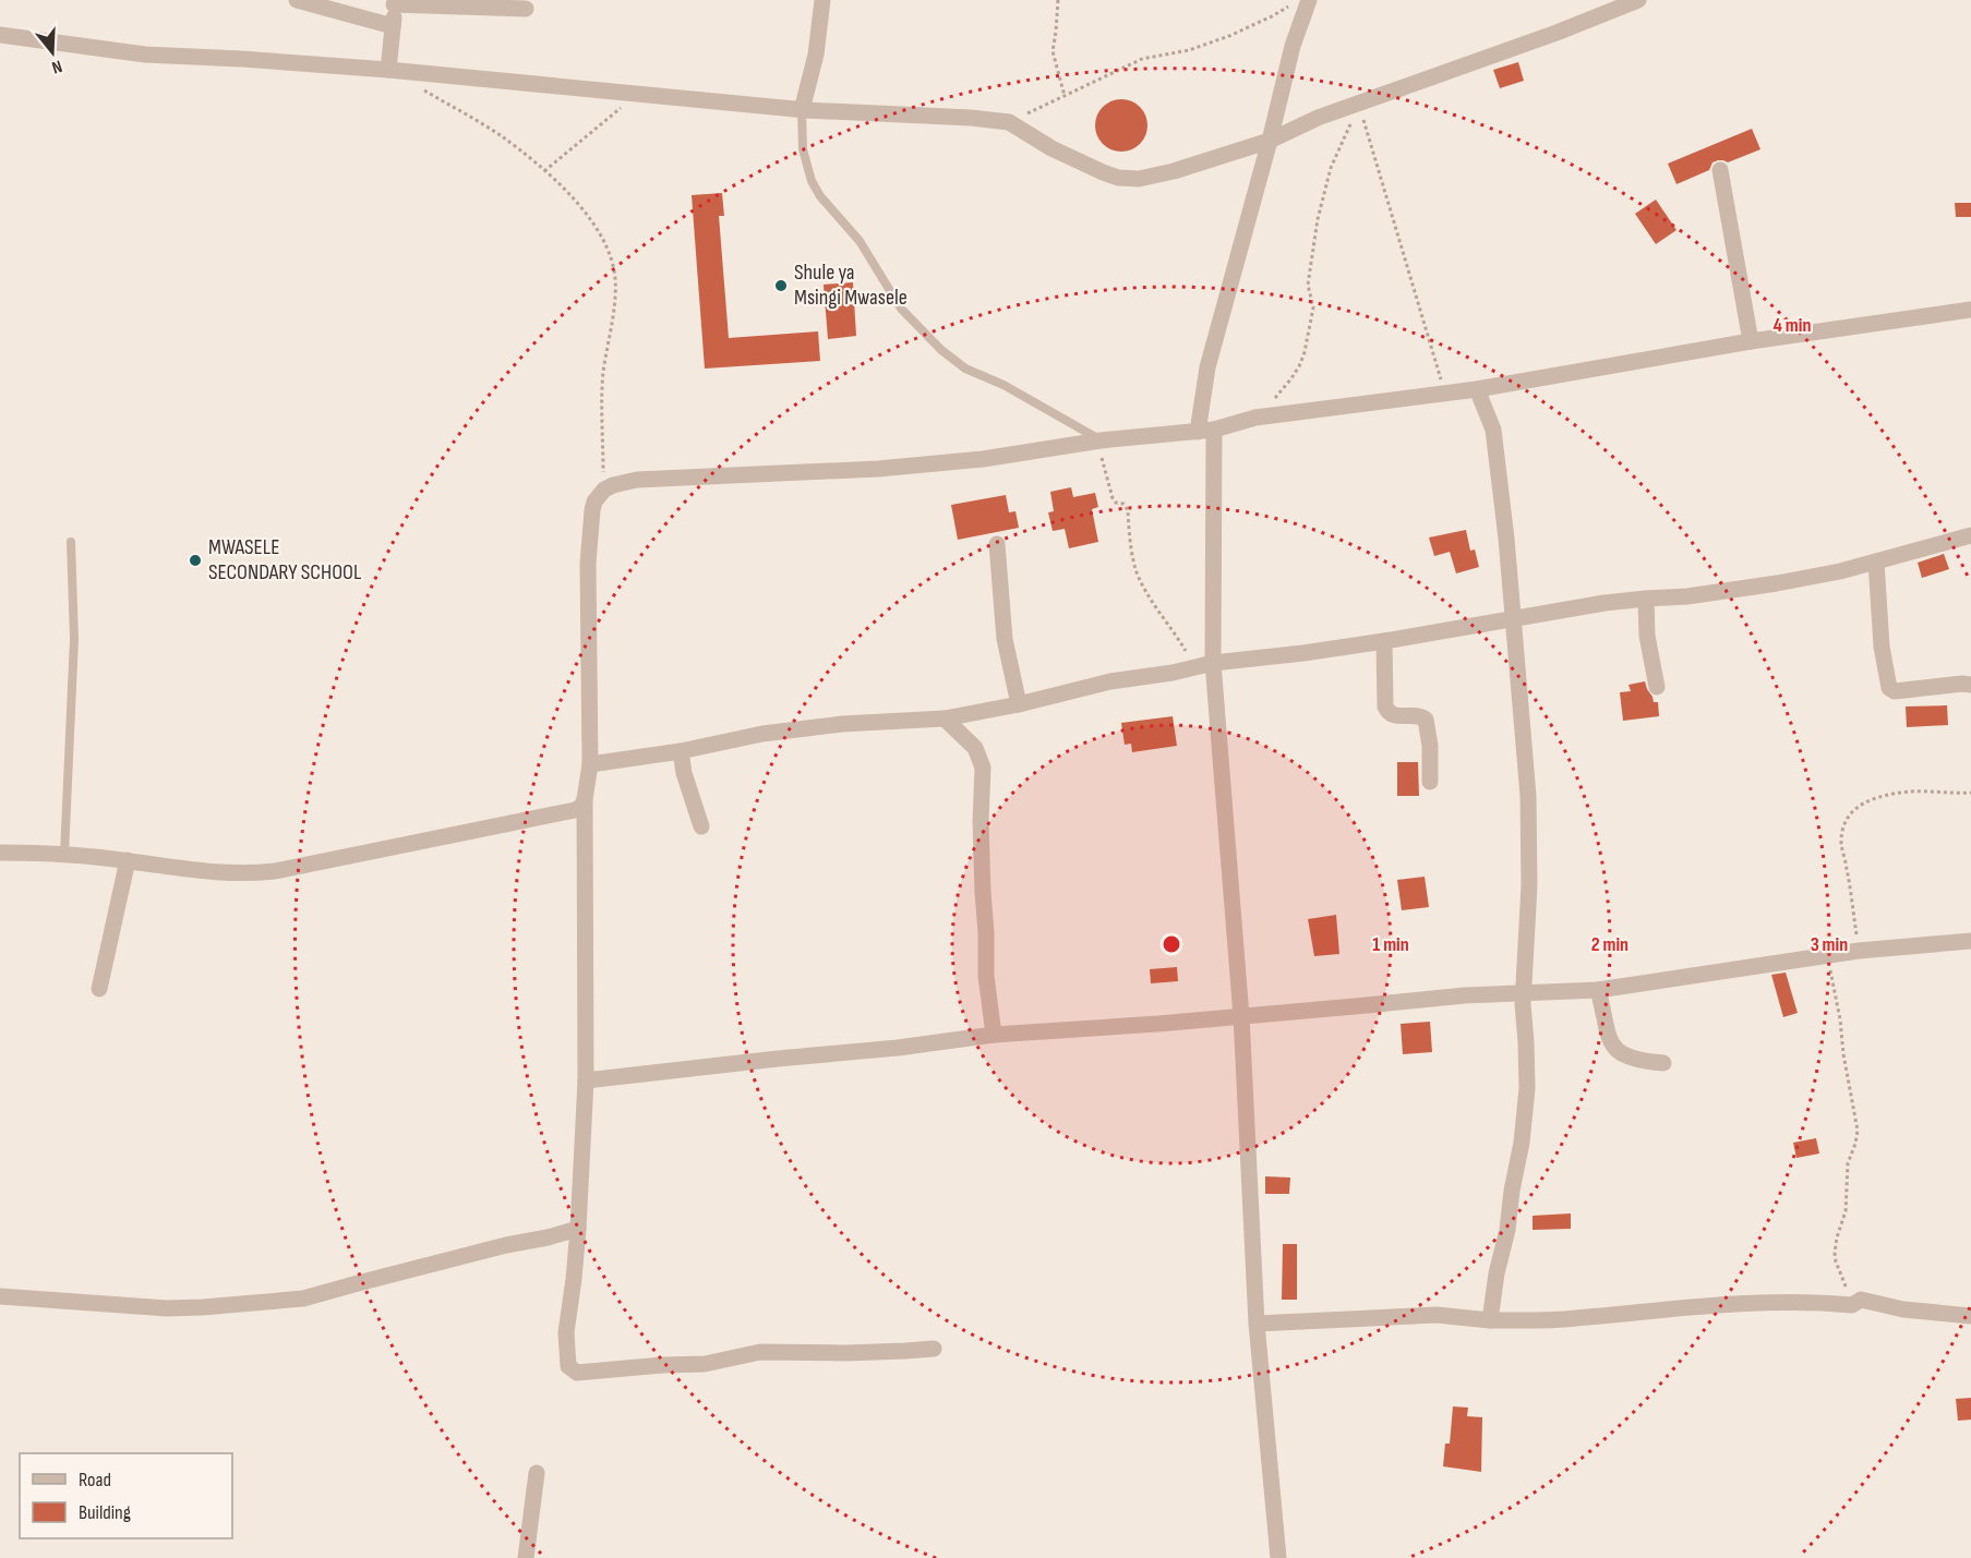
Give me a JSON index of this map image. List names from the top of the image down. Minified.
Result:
{"places":["Shule ya Msingi Mwasele","MWASELE SECONDARY SCHOOL"],"legend":["Road","Building"],"north":"bottom","rings":["4 min","1 min","2 min","3 min"]}
